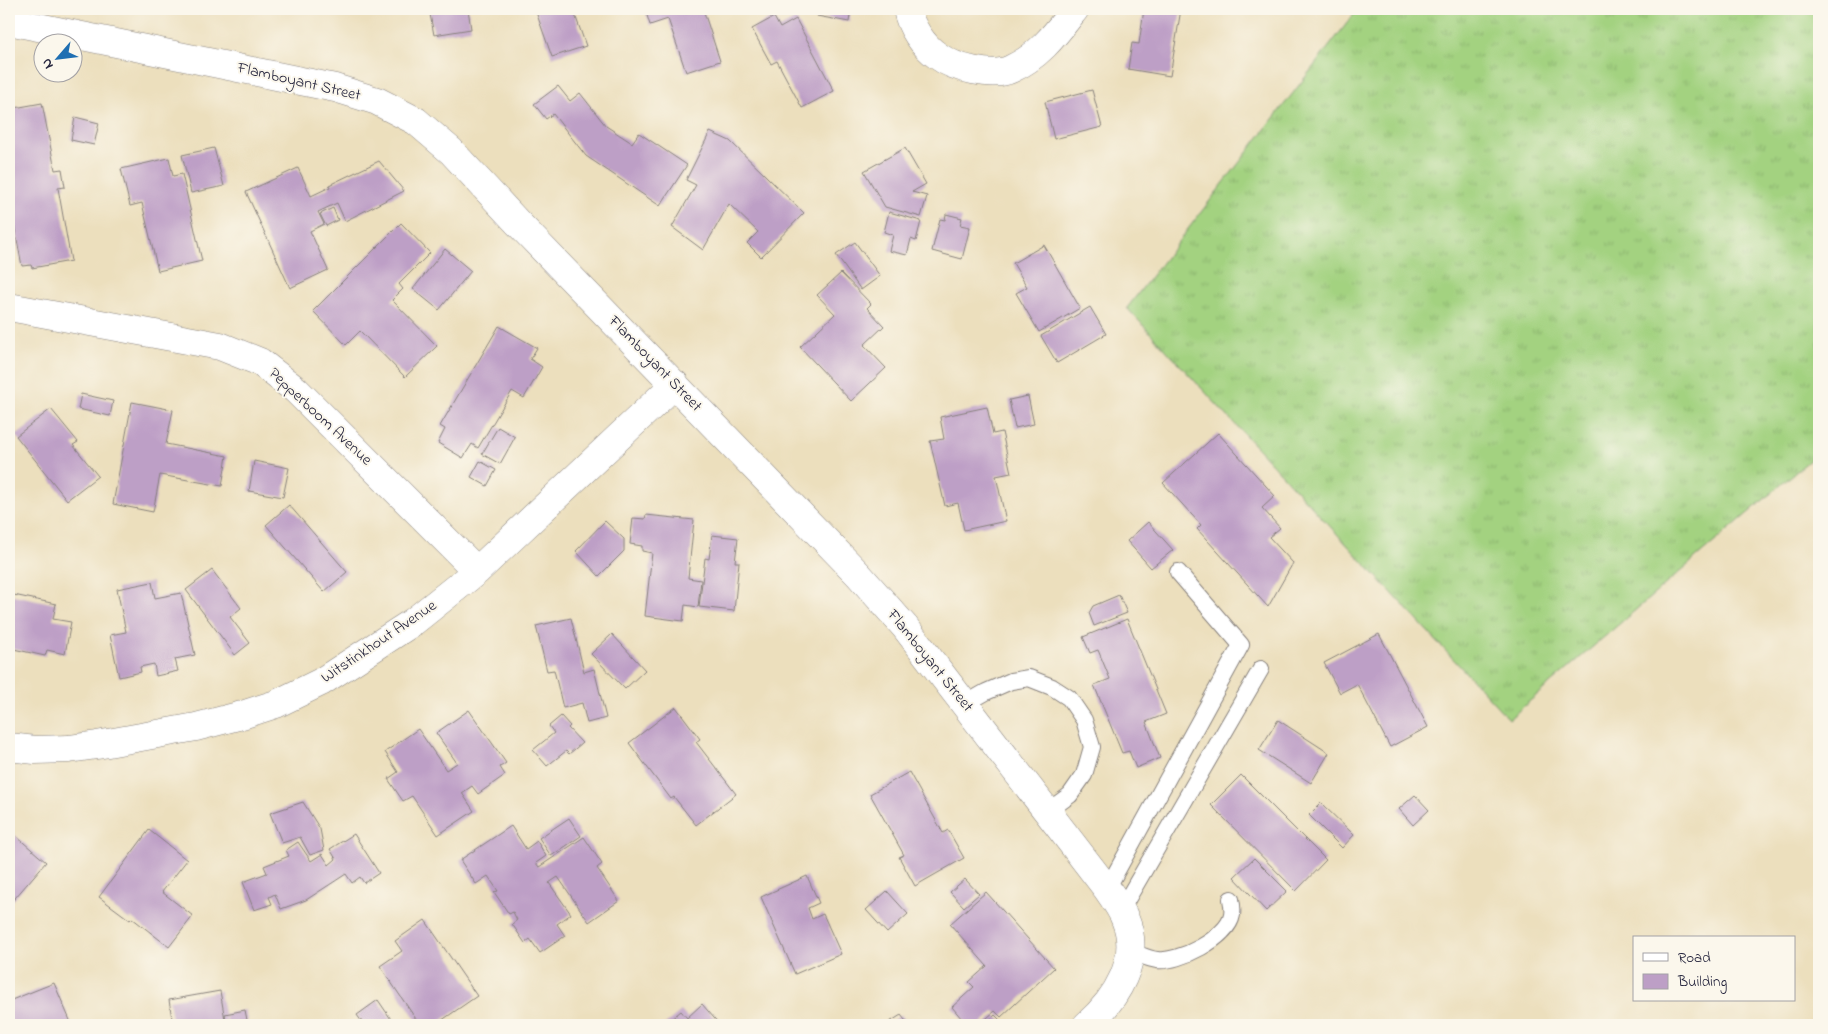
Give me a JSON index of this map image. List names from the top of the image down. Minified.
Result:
{"streets":{"street":["Flamboyant Street","Pepperboom Avenue","Witstinkhout Avenue"]},"crossings":[["Flamboyant Street","Witstinkhout Avenue"],["Pepperboom Avenue","Witstinkhout Avenue"]],"legend":["Road","Building"],"north":"bottom left"}
